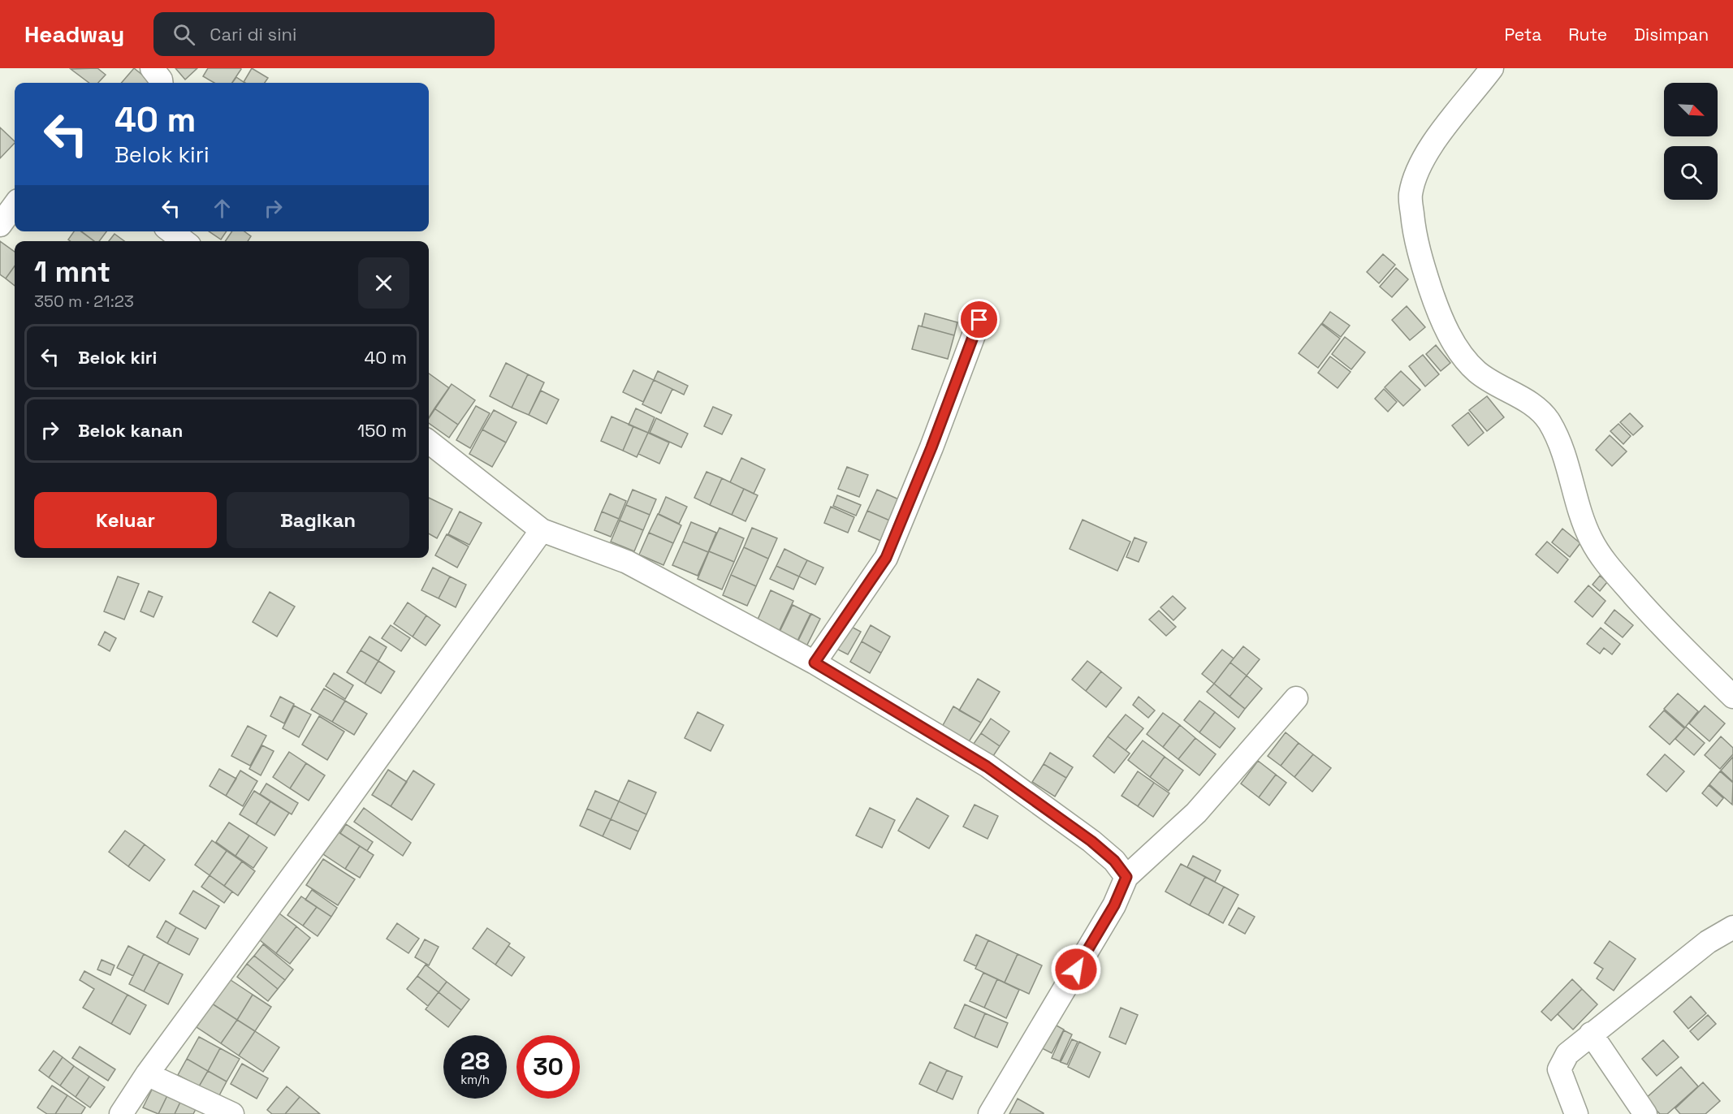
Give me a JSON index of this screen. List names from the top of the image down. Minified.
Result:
{"north":"bottom right","page":{"header":"Headway","search":"Cari di sini","nav":["Peta","Rute","Disimpan"],"turn":["40 m","Belok kiri"],"heading":["1 mnt","350 m · 21:23"],"list":[{"name":"Belok kiri","value":"40 m"},{"name":"Belok kanan","value":"150 m"}],"buttons":["Keluar","Bagikan"],"speed":"28 km/h","limit":"30"}}
